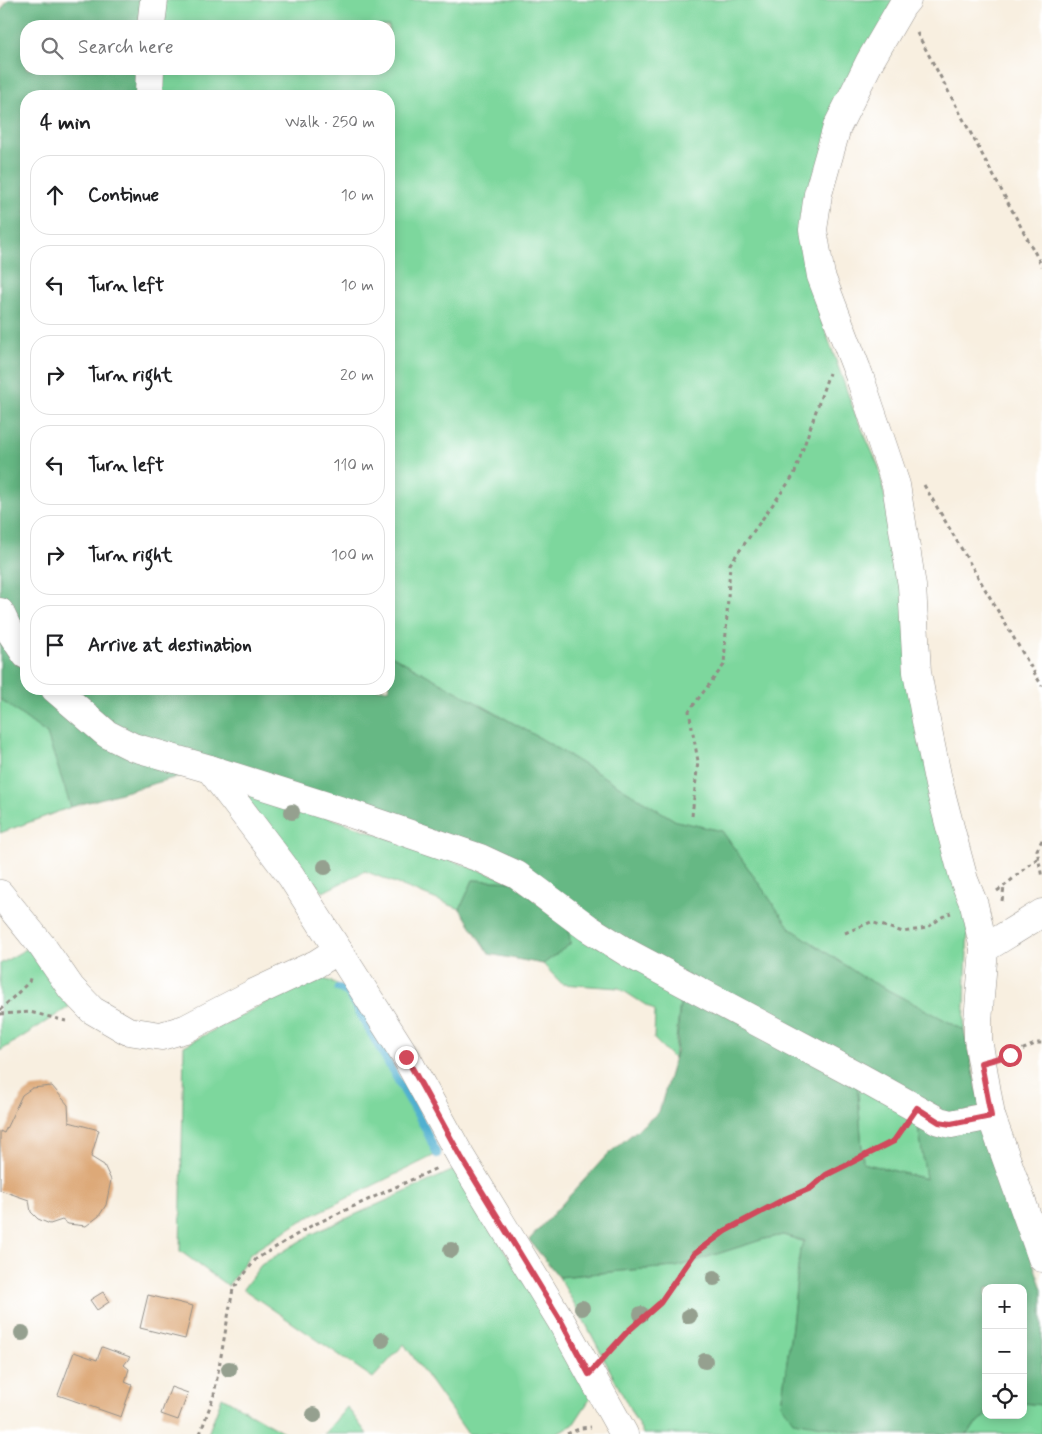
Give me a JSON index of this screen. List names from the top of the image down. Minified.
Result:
{"page":{"search":"Search here","heading":["4 min","Walk · 250 m"],"list":[["Continue","10 m"],["Turn left","10 m"],["Turn right","20 m"],["Turn left","110 m"],["Turn right","100 m"],"Arrive at destination"],"map_buttons":["+","−"]}}
